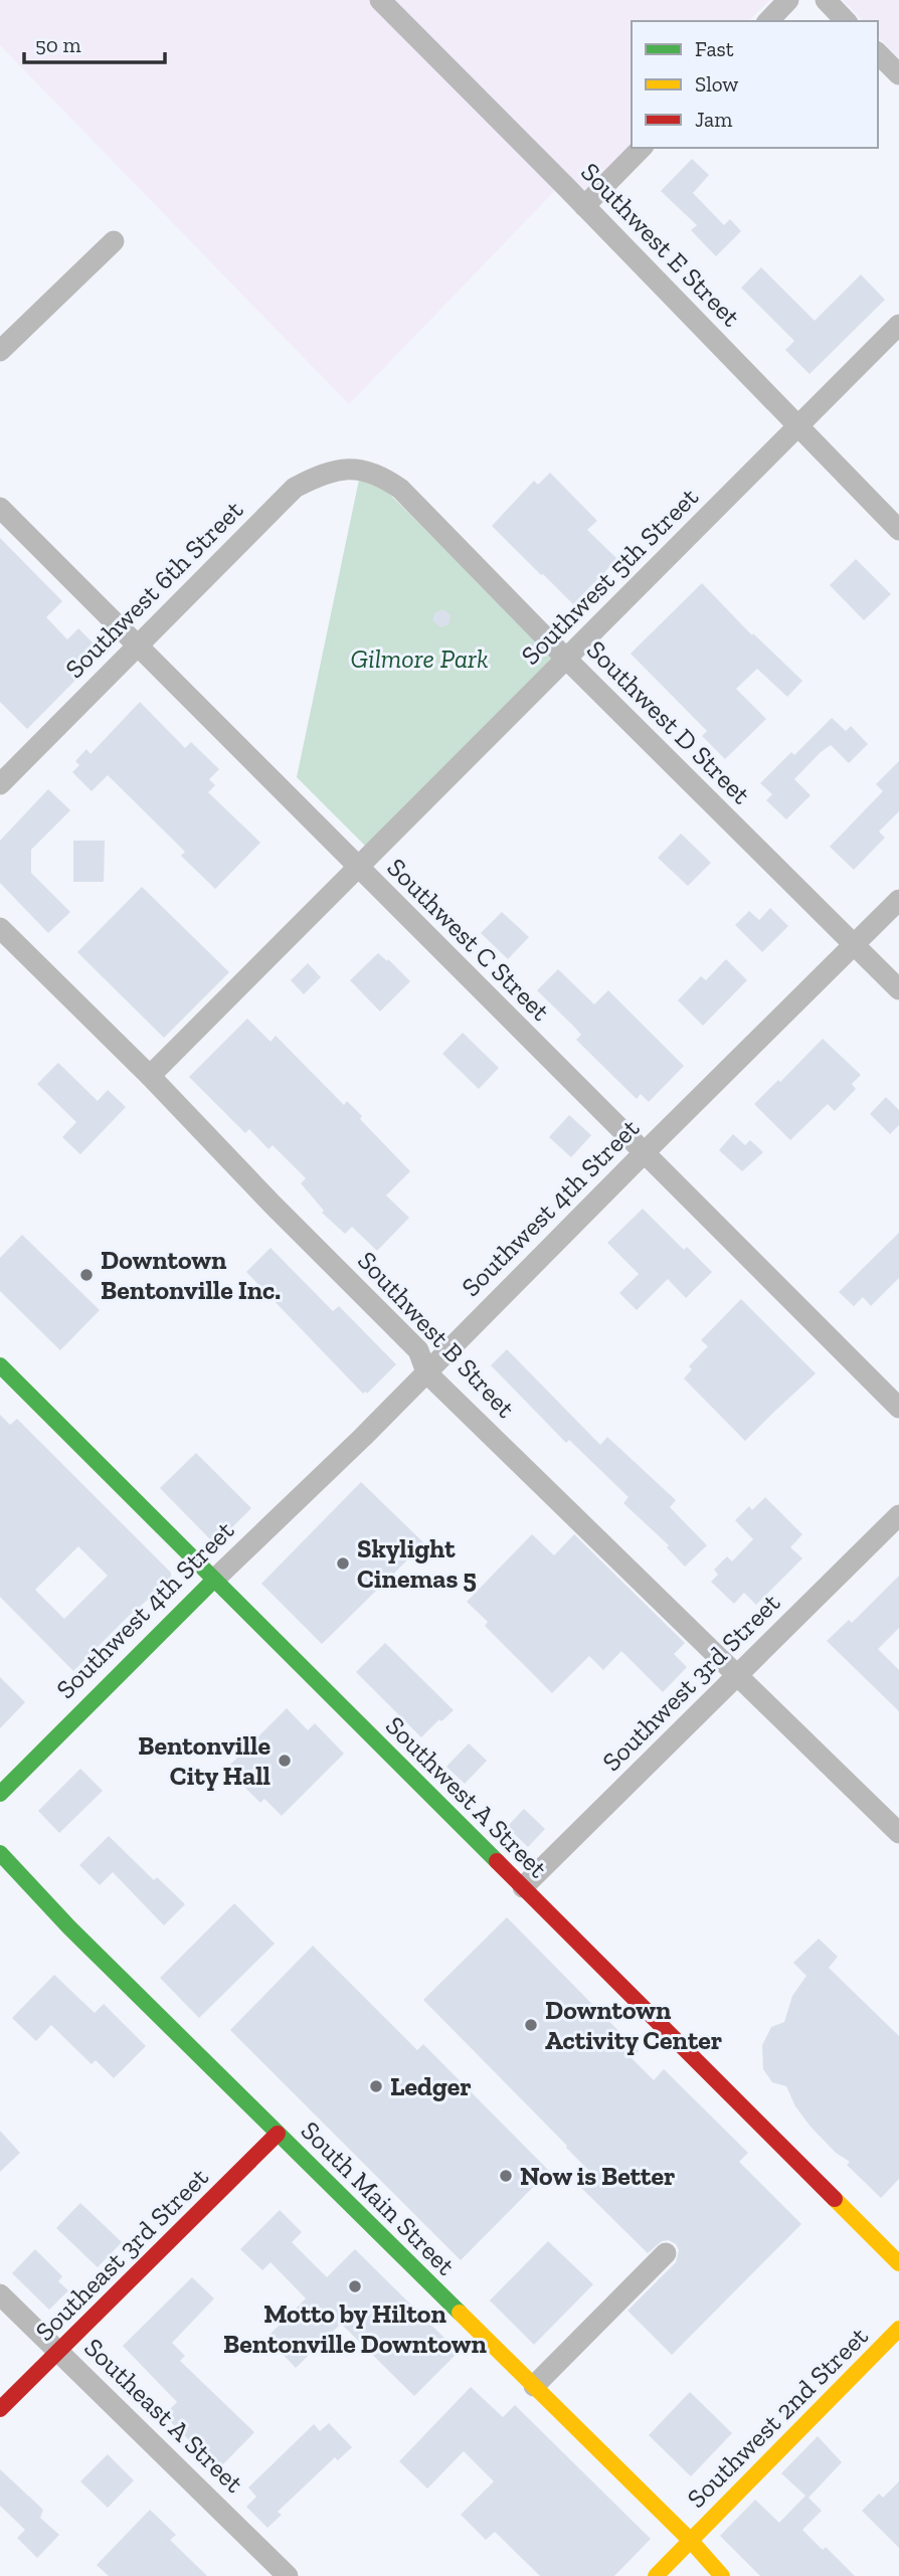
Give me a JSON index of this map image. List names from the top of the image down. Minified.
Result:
{"streets":{"street":["Southwest E Street","Southwest 5th Street","Southwest 6th Street","Southwest D Street","Southwest C Street","Southwest 4th Street","Southwest B Street","Southwest 3rd Street","Southwest A Street","South Main Street","Southeast 3rd Street","Southeast A Street","Southwest 2nd Street"]},"crossings":[["Southwest E Street","Southwest 5th Street"],["Southwest 5th Street","Southwest D Street"],["Southwest 5th Street","Southwest C Street"],["Southwest 5th Street","Southwest B Street"],["Southwest 6th Street","Southwest D Street"],["Southwest 6th Street","Southwest C Street"],["Southwest D Street","Southwest 4th Street"],["Southwest C Street","Southwest 4th Street"],["Southwest 4th Street","Southwest B Street"],["Southwest 4th Street","Southwest A Street"],["Southwest B Street","Southwest 3rd Street"],["Southwest 3rd Street","Southwest A Street"],["South Main Street","Southeast 3rd Street"],["South Main Street","Southwest 2nd Street"],["Southeast 3rd Street","Southeast A Street"]],"parks":["Gilmore Park"],"places":["Downtown Bentonville Inc.","Skylight Cinemas 5","Bentonville City Hall","Downtown Activity Center","Ledger","Now is Better","Motto by Hilton Bentonville Downtown"],"legend":["Fast","Slow","Jam"],"scale_bar":"50 m"}
